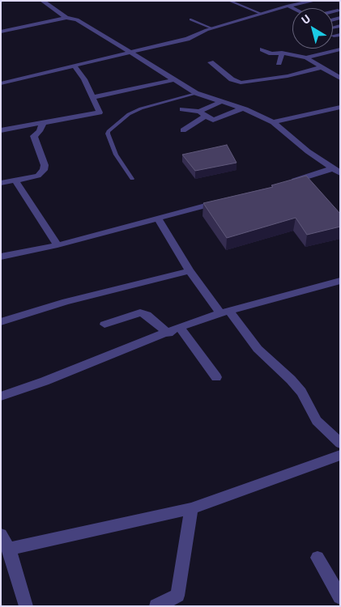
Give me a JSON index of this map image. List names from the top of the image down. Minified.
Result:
{"north":"top left"}
